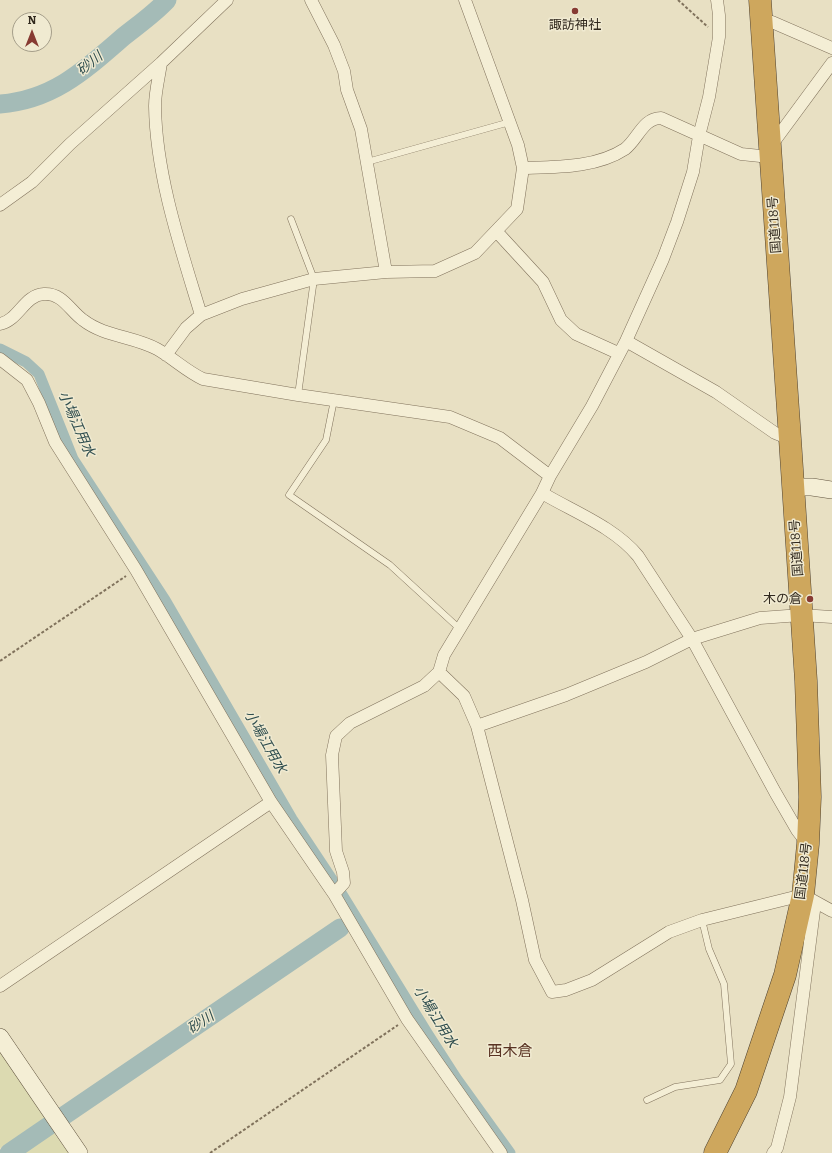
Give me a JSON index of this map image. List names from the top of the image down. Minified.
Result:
{"streets":{"highway":["国道118号"]},"districts":["西木倉"],"water":["砂川","小場江用水"],"places":["諏訪神社","木の倉"],"north":"top"}
